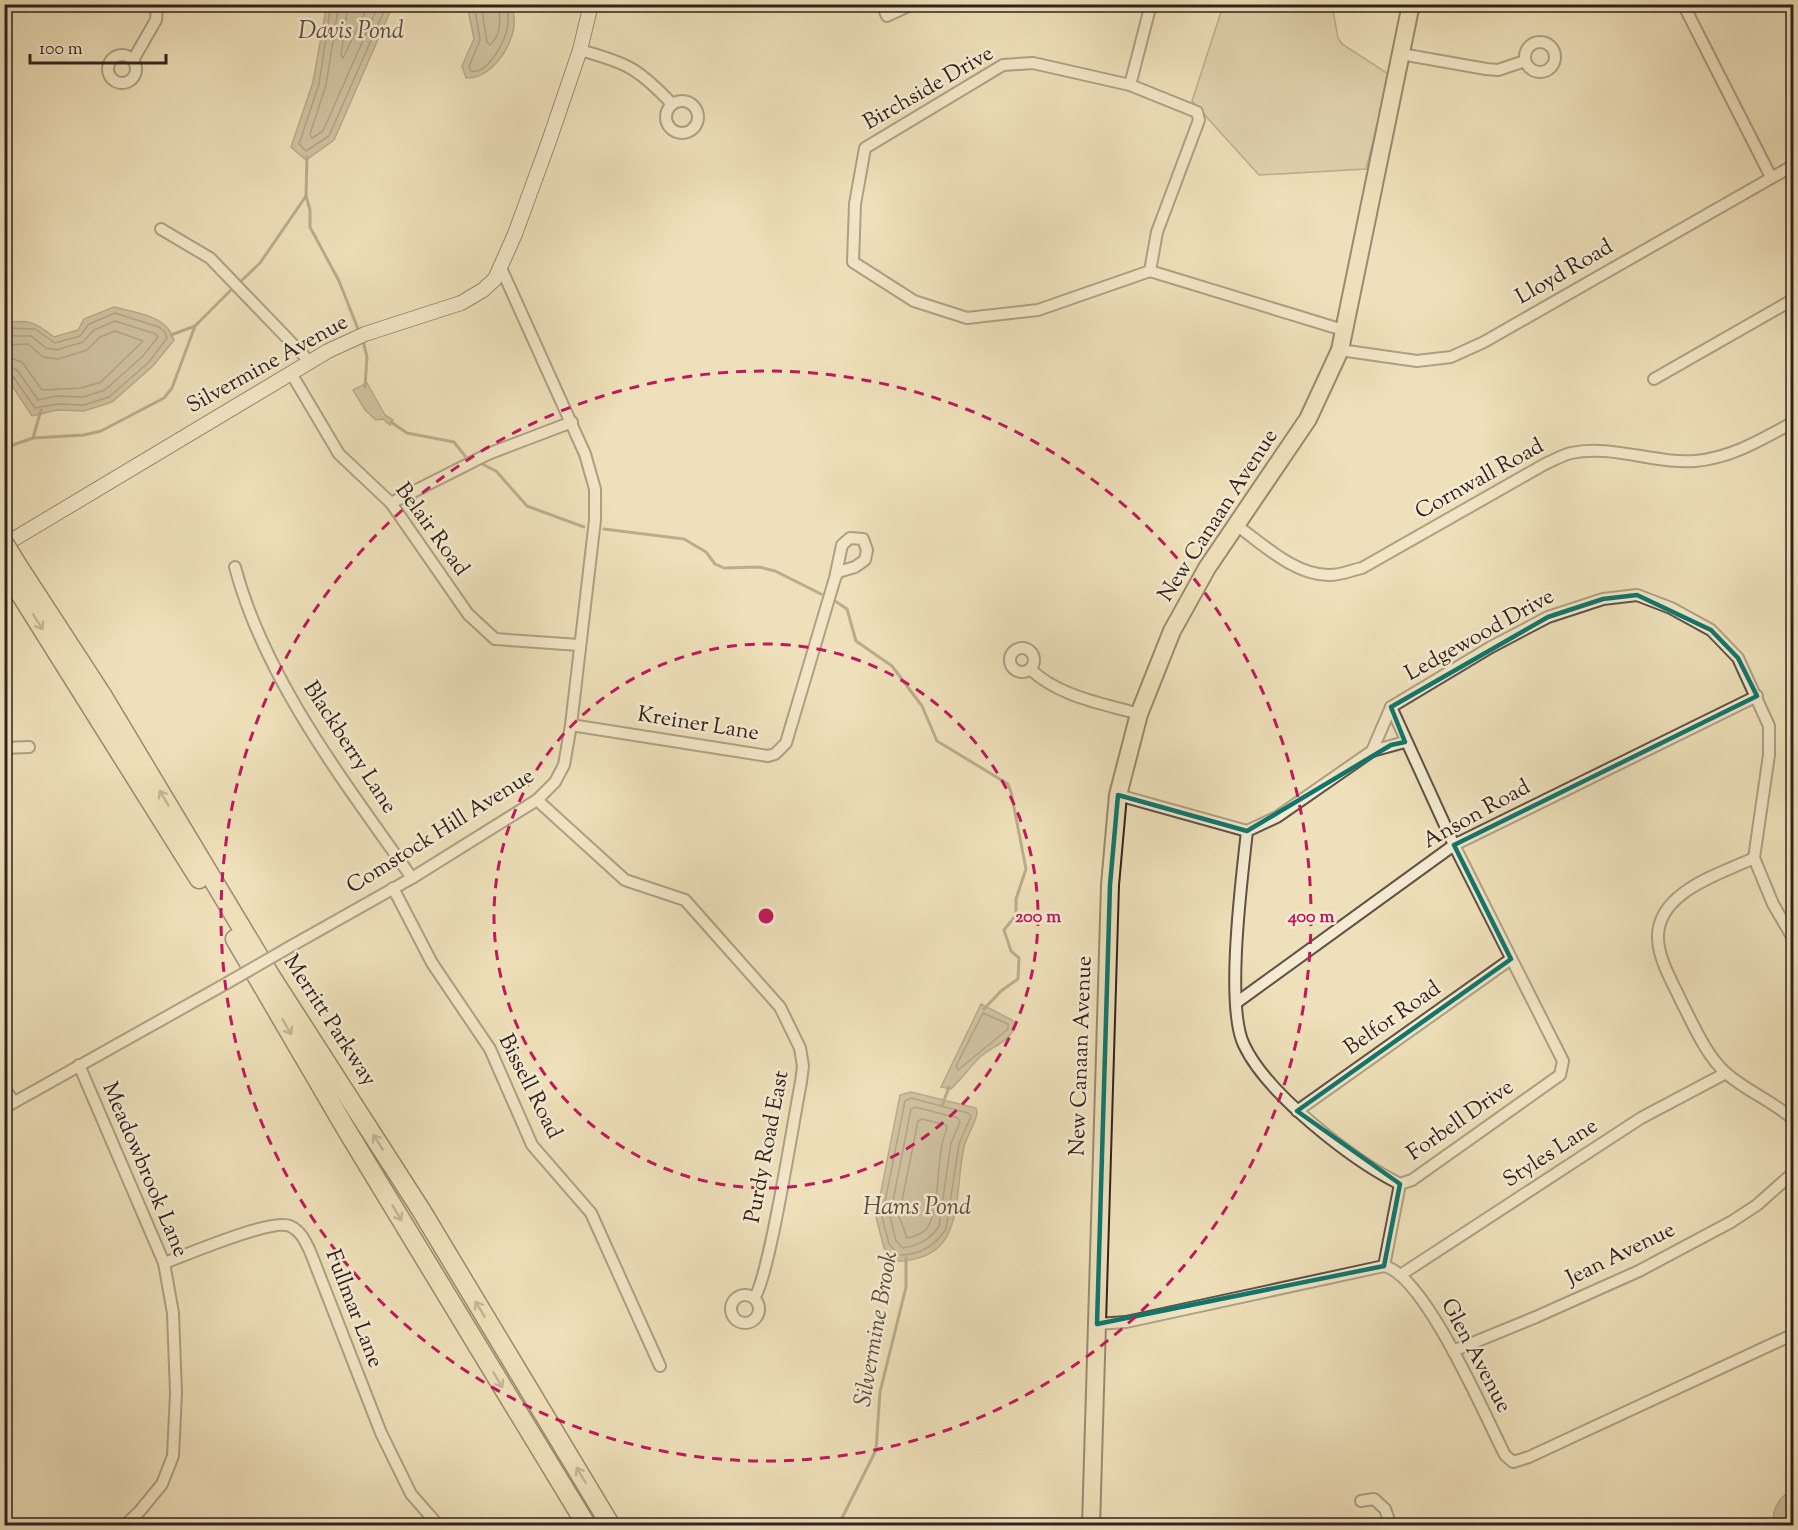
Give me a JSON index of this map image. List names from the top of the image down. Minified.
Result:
{"streets":{"highway":["Merritt Parkway"],"main road":["New Canaan Avenue"],"street":["Birchside Drive","Lloyd Road","Silvermine Avenue","Cornwall Road","Belair Road","Ledgewood Drive","Kreiner Lane","Blackberry Lane","Anson Road","Comstock Hill Avenue","Belfor Road","Bissell Road","Forbell Drive","Purdy Road East","Styles Lane","Meadowbrook Lane","Jean Avenue","Fullmar Lane","Glen Avenue"]},"crossings":[["Lloyd Road","New Canaan Avenue"],["Silvermine Avenue","Belair Road"],["Silvermine Avenue","Comstock Hill Avenue"],["Silvermine Avenue","Merritt Parkway"],["Cornwall Road","New Canaan Avenue"],["Belair Road","Comstock Hill Avenue"],["Ledgewood Drive","Anson Road"],["Ledgewood Drive","Forbell Drive"],["Kreiner Lane","Comstock Hill Avenue"],["Blackberry Lane","Comstock Hill Avenue"],["Anson Road","Forbell Drive"],["Comstock Hill Avenue","Bissell Road"],["Comstock Hill Avenue","Purdy Road East"],["Comstock Hill Avenue","Meadowbrook Lane"],["Belfor Road","Forbell Drive"],["Styles Lane","Glen Avenue"],["Meadowbrook Lane","Fullmar Lane"],["Jean Avenue","Glen Avenue"]],"water":["Davis Pond","Hams Pond","Silvermine Brook"],"scale_bar":"100 m","rings":["200 m","400 m"]}
